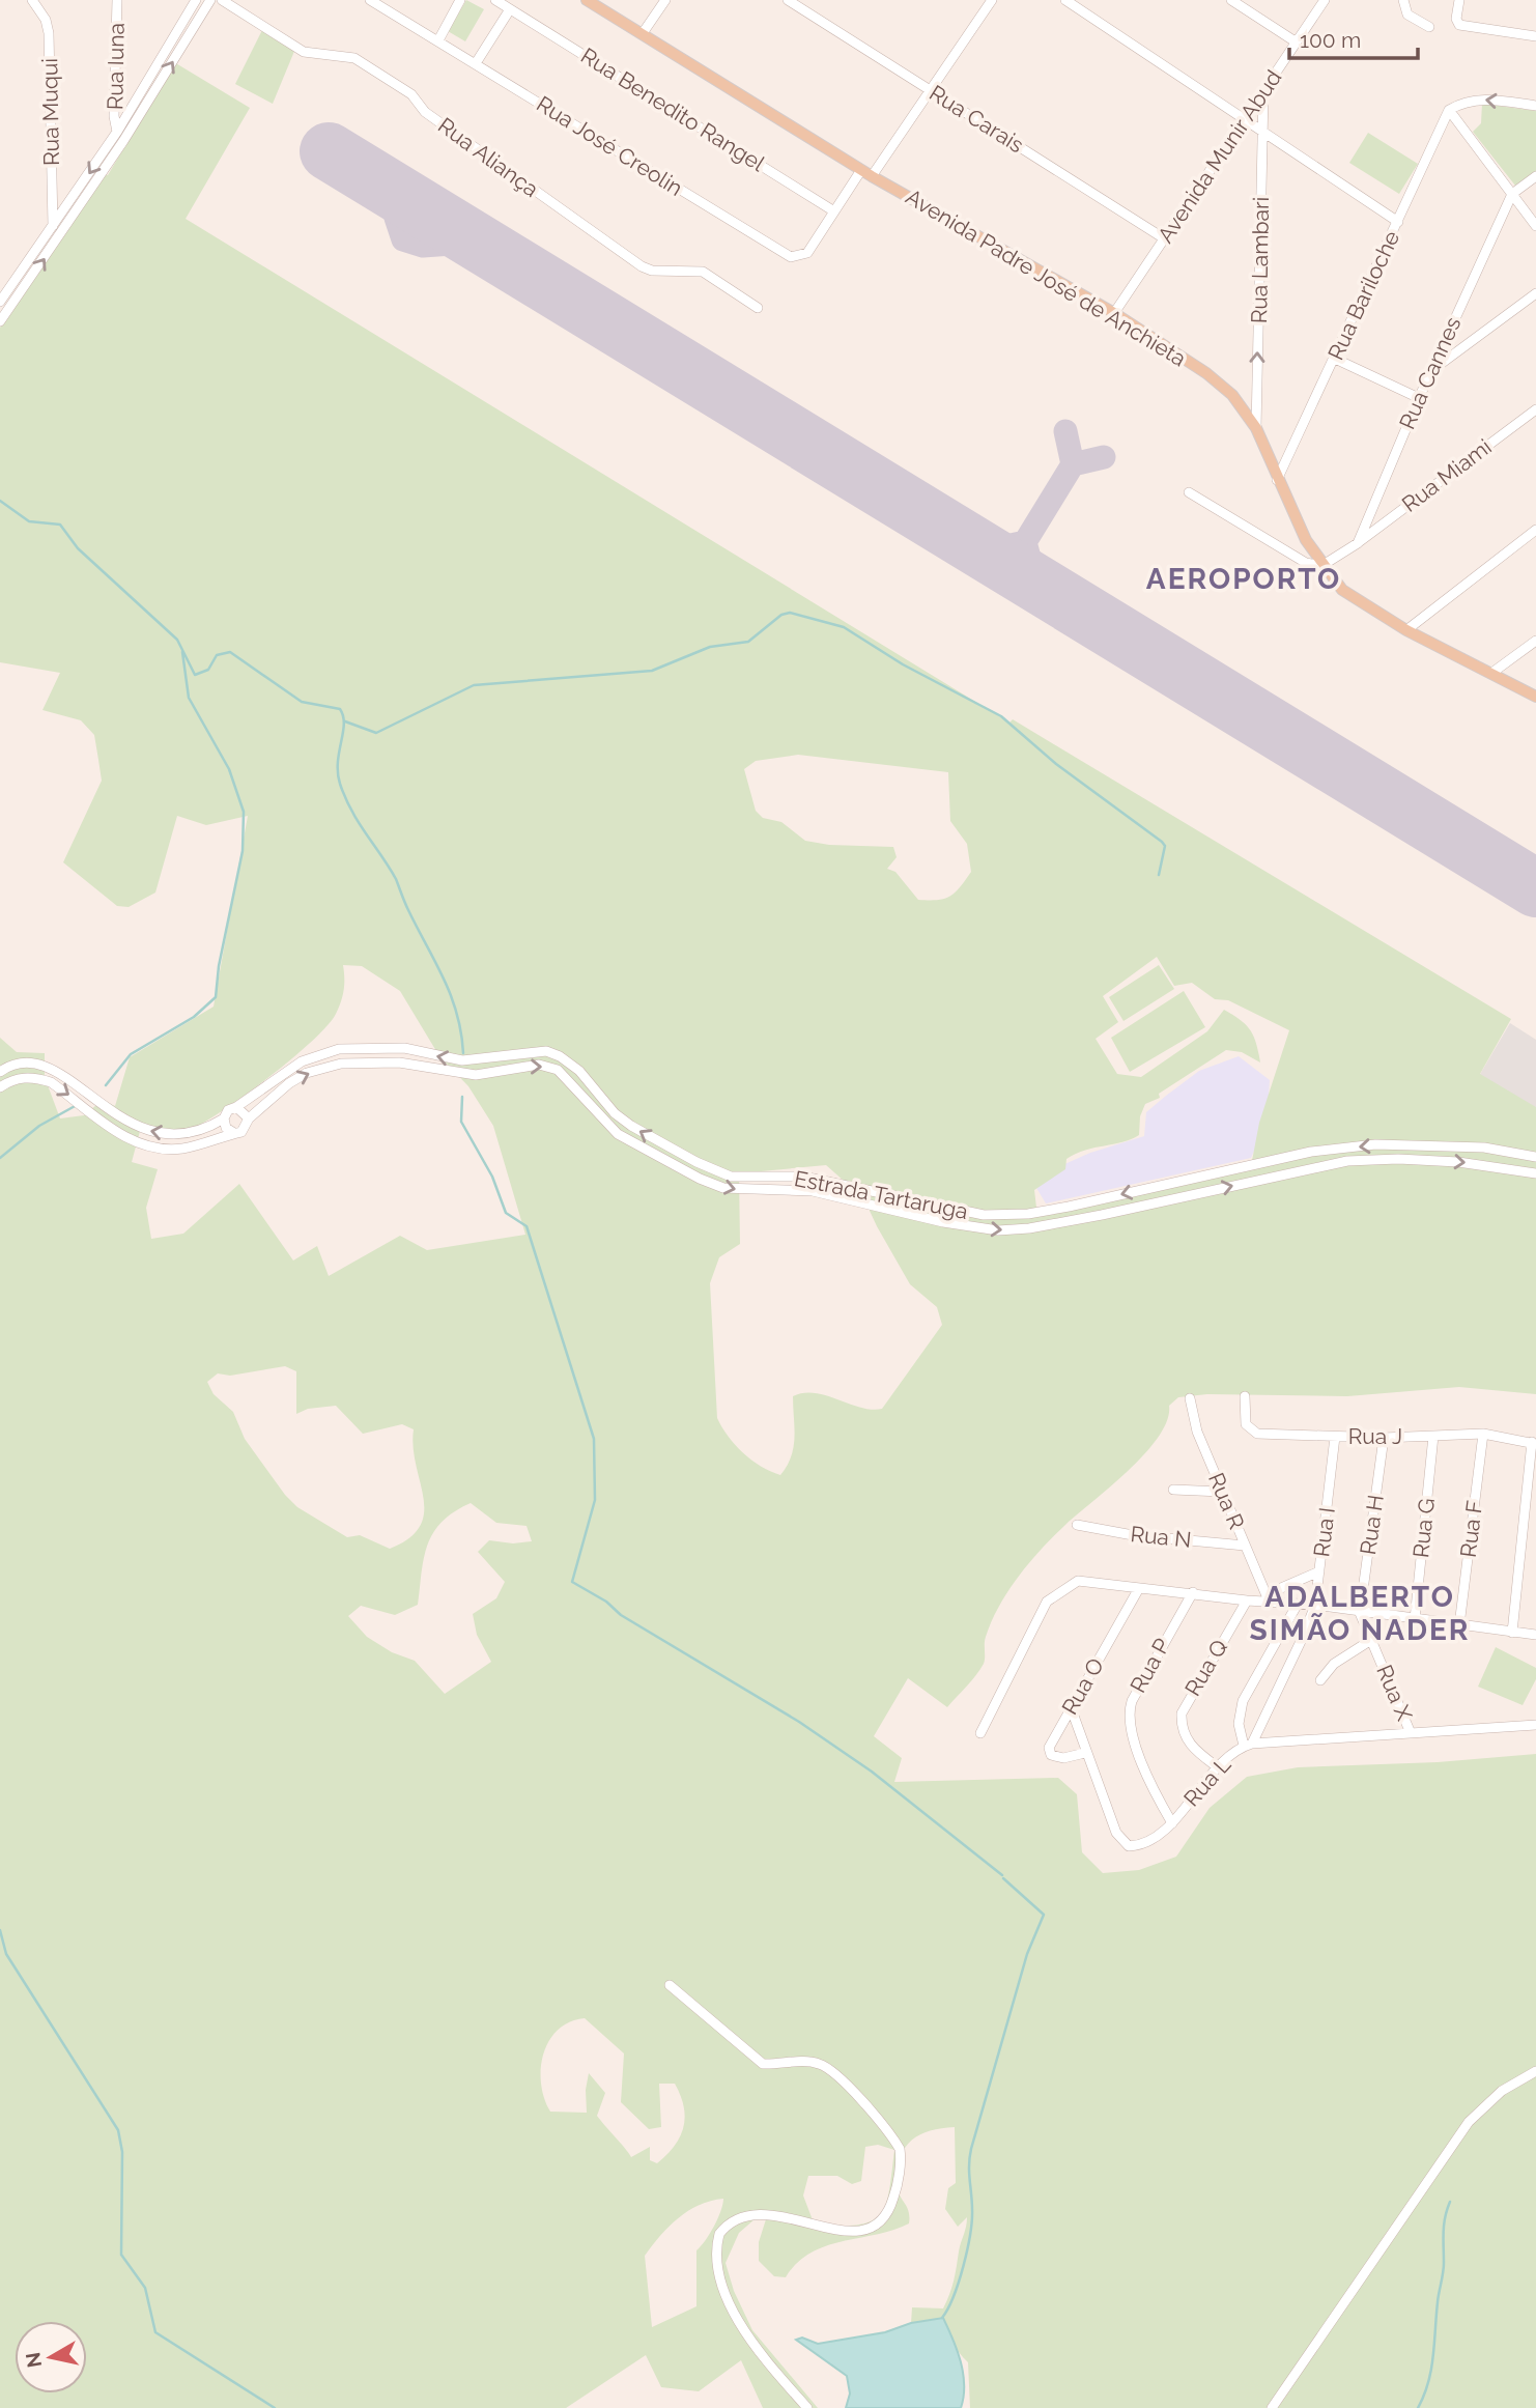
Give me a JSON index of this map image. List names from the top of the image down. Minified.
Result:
{"streets":{"main road":["Avenida Padre José de Anchieta"],"street":["Rua Iuna","Rua Benedito Rangel","Rua Muqui","Rua Carais","Rua José Creolin","Avenida Munir Abud","Rua Aliança","Rua Lambari","Rua Bariloche","Rua Cannes","Rua Miami","Estrada Tartaruga","Rua J","Rua R","Rua H","Rua G","Rua F","Rua I","Rua N","Rua P","Rua Q","Rua O","Rua X","Rua L"]},"crossings":[["Rua Benedito Rangel","Rua José Creolin"],["Rua Carais","Rua José Creolin"],["Rua Carais","Avenida Munir Abud"],["Rua José Creolin","Avenida Padre José de Anchieta"],["Avenida Munir Abud","Rua Lambari"],["Avenida Munir Abud","Avenida Padre José de Anchieta"],["Rua Lambari","Avenida Padre José de Anchieta"],["Avenida Padre José de Anchieta","Rua Bariloche"],["Rua Cannes","Rua Miami"],["Rua J","Rua H"],["Rua J","Rua G"],["Rua J","Rua F"],["Rua J","Rua I"],["Rua R","Rua N"],["Rua H","Rua X"],["Rua I","Rua L"],["Rua P","Rua L"],["Rua Q","Rua L"],["Rua O","Rua L"],["Rua X","Rua L"]],"one_way":["Rua Lambari"],"districts":["AEROPORTO","ADALBERTO SIMÃO NADER"],"scale_bar":"100 m","north":"left"}
